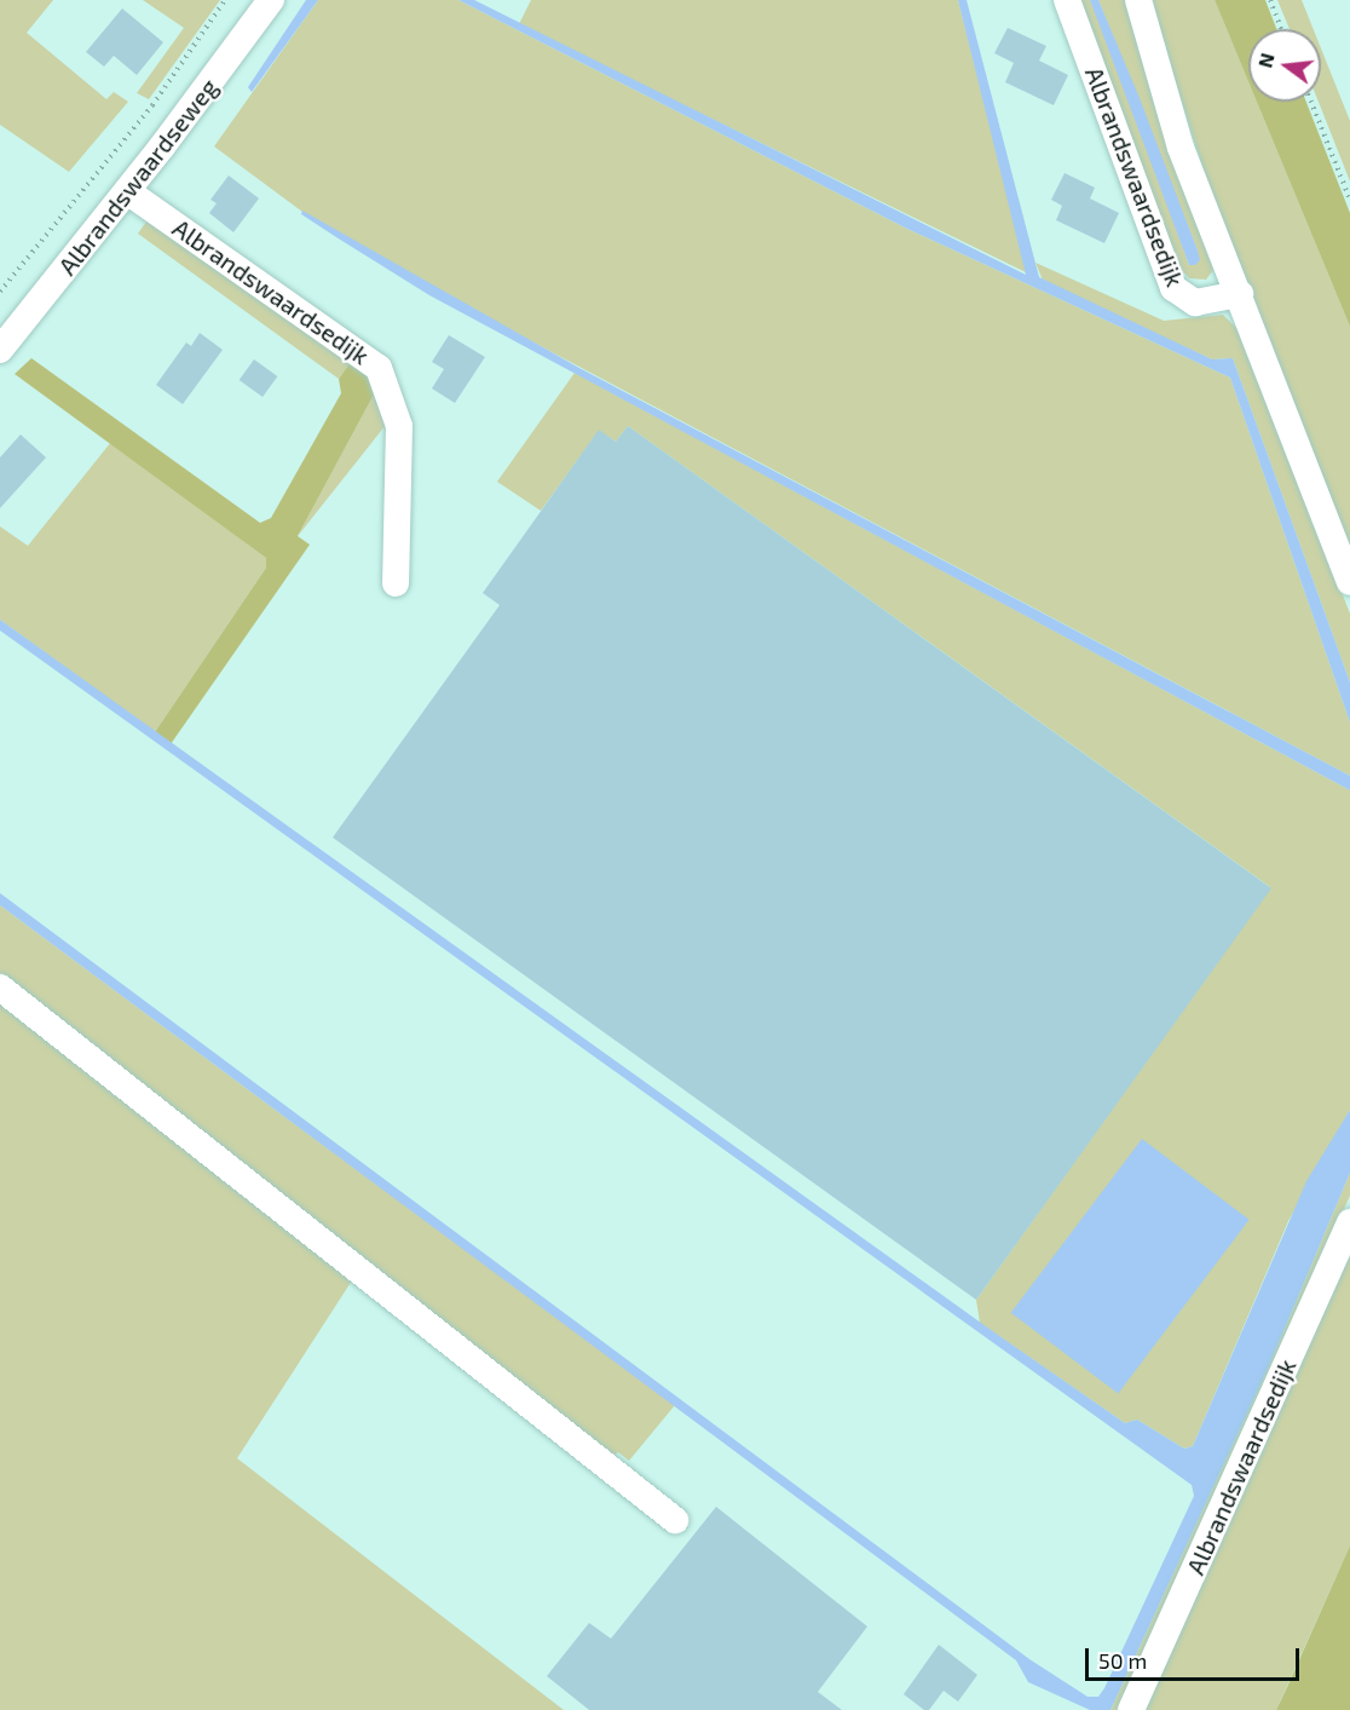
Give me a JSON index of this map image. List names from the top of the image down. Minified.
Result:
{"streets":{"street":["Albrandswaardseweg","Albrandswaardsedijk"]},"crossings":[["Albrandswaardseweg","Albrandswaardsedijk"]],"scale_bar":"50 m","north":"left"}
